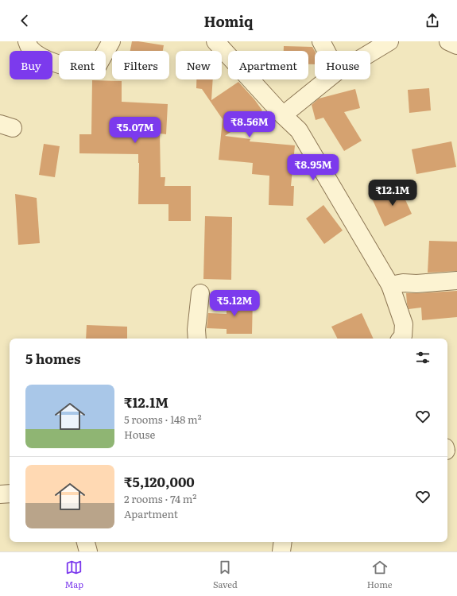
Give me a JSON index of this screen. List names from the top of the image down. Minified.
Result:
{"page":{"header":"Homiq","chip":["Buy","Rent","Filters","New","Apartment","House"],"price":["₹8.56M","₹5.07M","₹8.95M","₹12.1M","₹5.12M"],"heading":"5 homes","list":[{"name":"₹12.1M","note":"5 rooms · 148 m² · House"},{"name":"₹5,120,000","note":"2 rooms · 74 m² · Apartment"}],"tabs":["Map","Saved","Home"]}}
